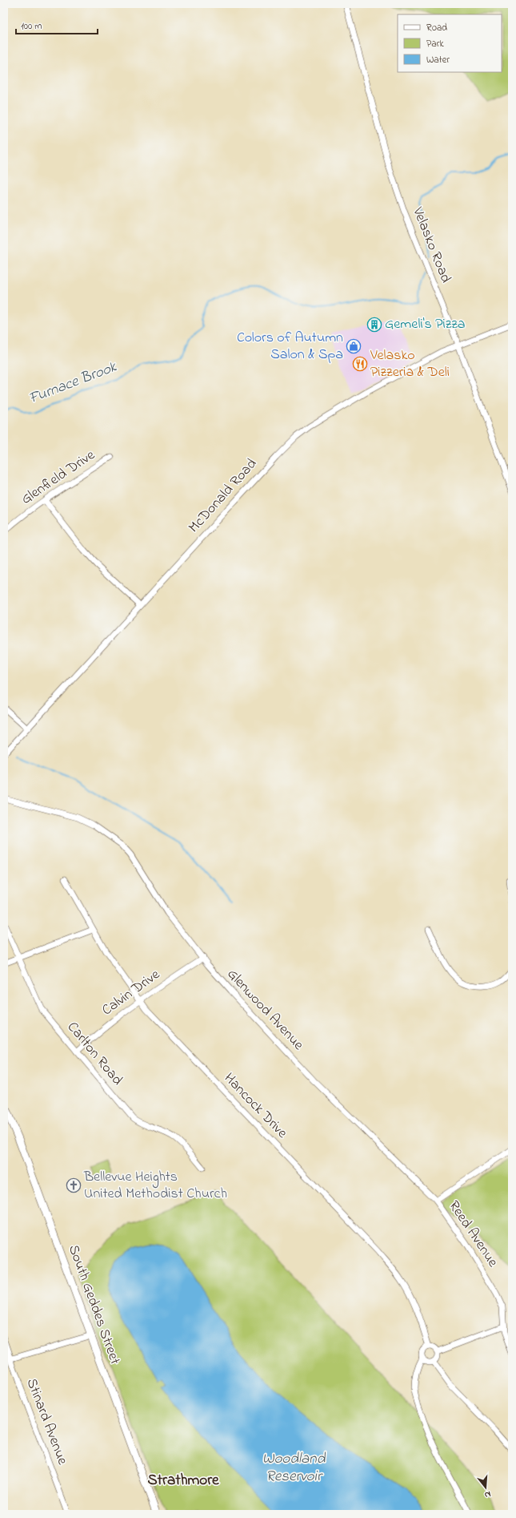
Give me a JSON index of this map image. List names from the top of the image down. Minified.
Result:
{"streets":{"main road":["South Geddes Street"],"street":["Velasko Road","Glenfield Drive","McDonald Road","Calvin Drive","Glenwood Avenue","Carlton Road","Hancock Drive","Reed Avenue","Stinard Avenue"]},"crossings":[["Velasko Road","McDonald Road"],["Calvin Drive","Glenwood Avenue"],["Calvin Drive","Carlton Road"],["Calvin Drive","Hancock Drive"],["Glenwood Avenue","Reed Avenue"]],"districts":["Strathmore"],"water":["Furnace Brook","Woodland Reservoir"],"places":{"building":["Gemeli's Pizza"],"shop":["Colors of Autumn Salon & Spa"],"restaurant":["Velasko Pizzeria & Deli"],"church":["Bellevue Heights United Methodist Church"]},"legend":["Road","Park","Water"],"scale_bar":"100 m","north":"bottom"}
